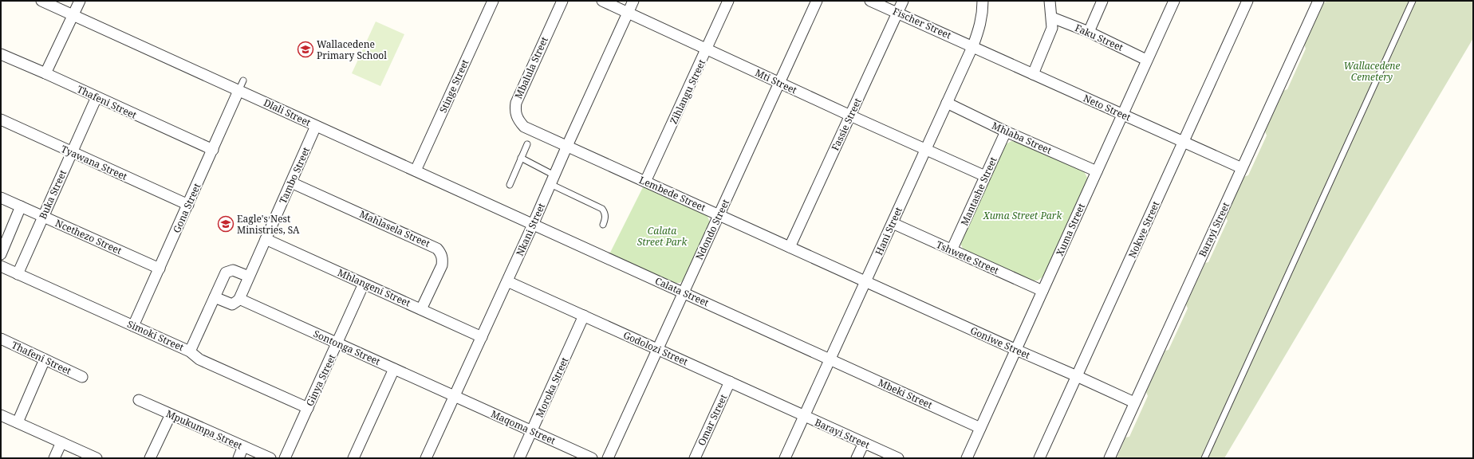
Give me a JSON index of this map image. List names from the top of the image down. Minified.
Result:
{"streets":{"street":["Fischer Street","Faku Street","Mbalula Street","Mti Street","Stinge Street","Zihlangu Street","Thafeni Street","Neto Street","Dlali Street","Fassie Street","Mhlaba Street","Tyawana Street","Tambo Street","Mantashe Street","Lembede Street","Buka Street","Gona Street","Mahlasela Street","Nkani Street","Ndondo Street","Xuma Street","Nokwe Street","Barayi Street","Hani Street","Ncethezo Street","Tshwete Street","Mhlangeni Street","Calata Street","Simoki Street","Goniwe Street","Sontonga Street","Godolozi Street","Ginya Street","Moroka Street","Mbeki Street","Omar Street","Maqoma Street","Mpukumpa Street"]},"crossings":[["Fischer Street","Neto Street"],["Fischer Street","Fassie Street"],["Fischer Street","Hani Street"],["Faku Street","Xuma Street"],["Mbalula Street","Lembede Street"],["Mbalula Street","Nkani Street"],["Mti Street","Zihlangu Street"],["Mti Street","Fassie Street"],["Mti Street","Mantashe Street"],["Mti Street","Nkani Street"],["Mti Street","Ndondo Street"],["Mti Street","Hani Street"],["Stinge Street","Dlali Street"],["Zihlangu Street","Lembede Street"],["Thafeni Street","Buka Street"],["Thafeni Street","Gona Street"],["Neto Street","Xuma Street"],["Neto Street","Nokwe Street"],["Neto Street","Barayi Street"],["Neto Street","Hani Street"],["Dlali Street","Tambo Street"],["Dlali Street","Gona Street"],["Dlali Street","Nkani Street"],["Dlali Street","Calata Street"],["Fassie Street","Lembede Street"],["Mhlaba Street","Mantashe Street"],["Mhlaba Street","Xuma Street"],["Mhlaba Street","Hani Street"],["Tyawana Street","Buka Street"],["Tyawana Street","Gona Street"],["Tambo Street","Mahlasela Street"],["Tambo Street","Mhlangeni Street"],["Tambo Street","Sontonga Street"],["Mantashe Street","Tshwete Street"],["Lembede Street","Nkani Street"],["Lembede Street","Ndondo Street"],["Lembede Street","Hani Street"],["Lembede Street","Goniwe Street"],["Buka Street","Ncethezo Street"],["Buka Street","Simoki Street"],["Gona Street","Ncethezo Street"],["Gona Street","Simoki Street"],["Mahlasela Street","Mhlangeni Street"],["Nkani Street","Mhlangeni Street"],["Nkani Street","Calata Street"],["Nkani Street","Sontonga Street"],["Nkani Street","Godolozi Street"],["Nkani Street","Maqoma Street"],["Ndondo Street","Calata Street"],["Ndondo Street","Godolozi Street"],["Xuma Street","Tshwete Street"],["Xuma Street","Goniwe Street"],["Xuma Street","Mbeki Street"],["Nokwe Street","Goniwe Street"],["Barayi Street","Hani Street"],["Barayi Street","Goniwe Street"],["Barayi Street","Godolozi Street"],["Hani Street","Tshwete Street"],["Hani Street","Calata Street"],["Hani Street","Goniwe Street"],["Hani Street","Godolozi Street"],["Hani Street","Mbeki Street"],["Mhlangeni Street","Ginya Street"],["Calata Street","Mbeki Street"],["Simoki Street","Ginya Street"],["Sontonga Street","Ginya Street"],["Sontonga Street","Maqoma Street"],["Godolozi Street","Moroka Street"],["Godolozi Street","Omar Street"],["Moroka Street","Maqoma Street"]],"parks":["Wallacedene Cemetery","Xuma Street Park","Calata Street Park"],"places":{"school or university":["Wallacedene Primary School","Eagle's Nest Ministries, SA"]}}
